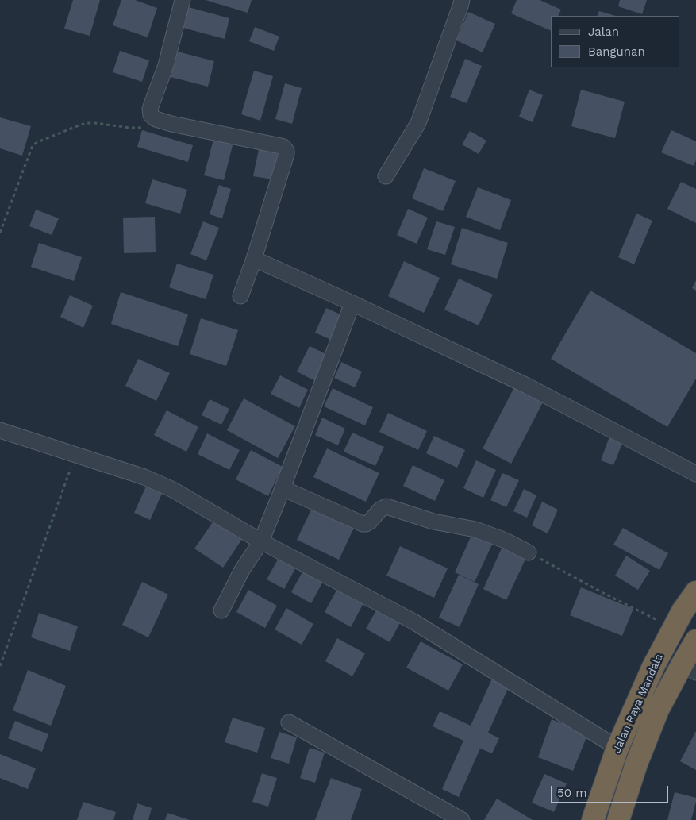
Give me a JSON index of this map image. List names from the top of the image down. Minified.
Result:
{"streets":{"highway":["Jalan Raya Mandala"]},"legend":["Jalan","Bangunan"],"scale_bar":"50 m"}
